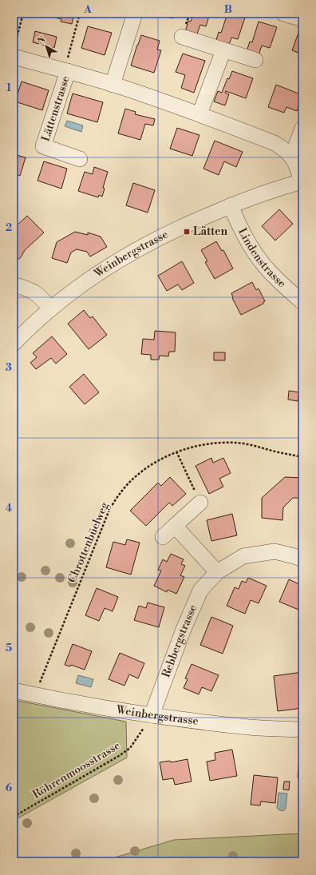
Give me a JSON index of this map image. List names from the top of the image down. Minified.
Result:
{"streets":{"street":["Lättenstrasse","Weinbergstrasse","Lindenstrasse","Rebbergstrasse"],"path":["Chrottenbüelweg","Röhrenmoosstrasse"]},"crossings":[["Lättenstrasse","Weinbergstrasse"],["Weinbergstrasse","Lindenstrasse"],["Weinbergstrasse","Chrottenbüelweg"],["Weinbergstrasse","Rebbergstrasse"],["Weinbergstrasse","Röhrenmoosstrasse"],["Rebbergstrasse","Röhrenmoosstrasse"]],"places":{"transit":["Lätten"]},"north":"top left","grid":{"columns":["A","B"],"rows":["1","2","3","4","5","6"]}}
